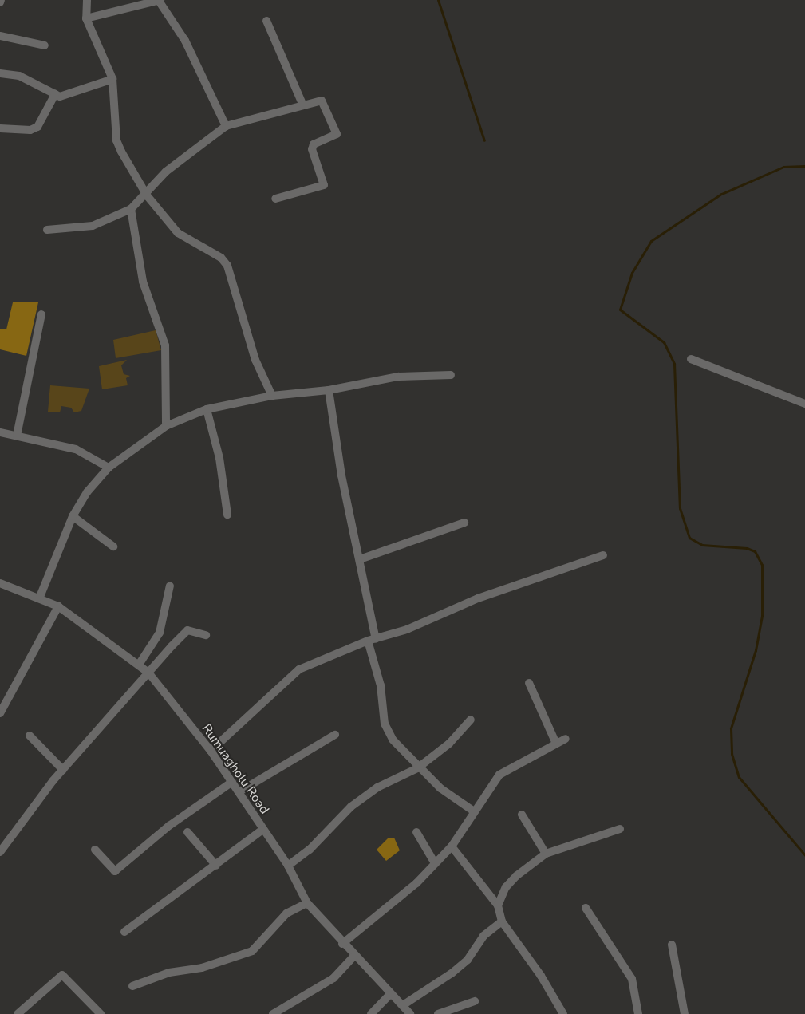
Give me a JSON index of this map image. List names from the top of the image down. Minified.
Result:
{"streets":{"street":["Rumuagholu Road"]}}
